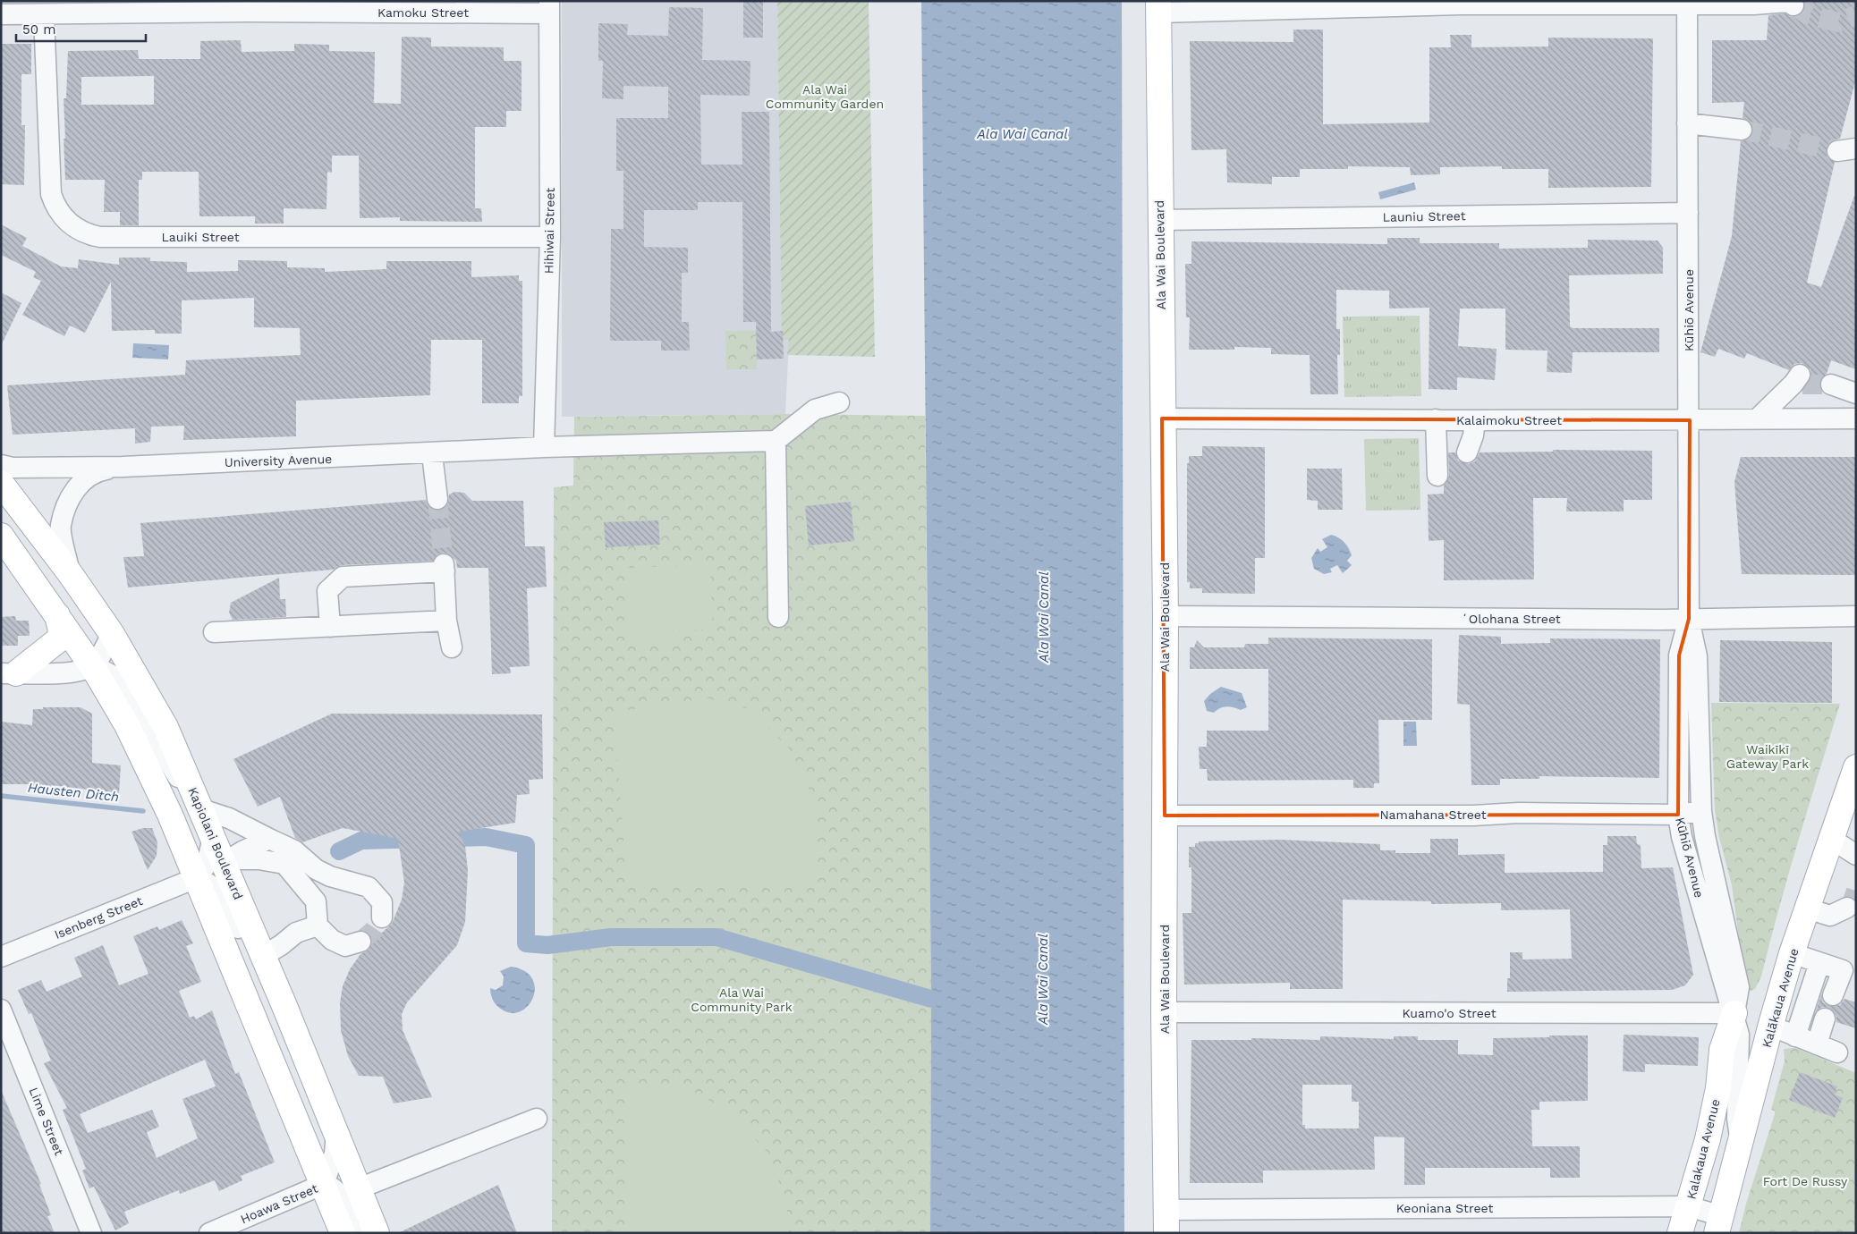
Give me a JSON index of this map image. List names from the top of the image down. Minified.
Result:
{"streets":{"main road":["Ala Wai Boulevard","Kapiolani Boulevard","Kalākaua Avenue","Kalakaua Avenue"],"street":["Kamoku Street","Launiu Street","Hihiwai Street","Lauiki Street","Kūhiō Avenue","Kalaimoku Street","University Avenue","ʻOlohana Street","Namahana Street","Isenberg Street","Kuamo'o Street","Lime Street","Hoawa Street","Keoniana Street"]},"crossings":[["Kamoku Street","Hihiwai Street"],["Kamoku Street","Lauiki Street"],["Launiu Street","Ala Wai Boulevard"],["Launiu Street","Kūhiō Avenue"],["Hihiwai Street","Lauiki Street"],["Hihiwai Street","University Avenue"],["Ala Wai Boulevard","Kalaimoku Street"],["Ala Wai Boulevard","ʻOlohana Street"],["Ala Wai Boulevard","Namahana Street"],["Ala Wai Boulevard","Kuamo'o Street"],["Ala Wai Boulevard","Keoniana Street"],["Kūhiō Avenue","Kalaimoku Street"],["Kūhiō Avenue","ʻOlohana Street"],["Kūhiō Avenue","Namahana Street"],["Kūhiō Avenue","Kalākaua Avenue"],["Kūhiō Avenue","Kuamo'o Street"],["Kūhiō Avenue","Kalakaua Avenue"],["University Avenue","Kapiolani Boulevard"],["Kalākaua Avenue","Keoniana Street"],["Kuamo'o Street","Kalakaua Avenue"],["Kalakaua Avenue","Keoniana Street"]],"water":["Ala Wai Canal","Hausten Ditch"],"parks":["Ala Wai Community Garden","Waikīkī Gateway Park","Ala Wai Community Park","Fort De Russy"],"scale_bar":"50 m"}
